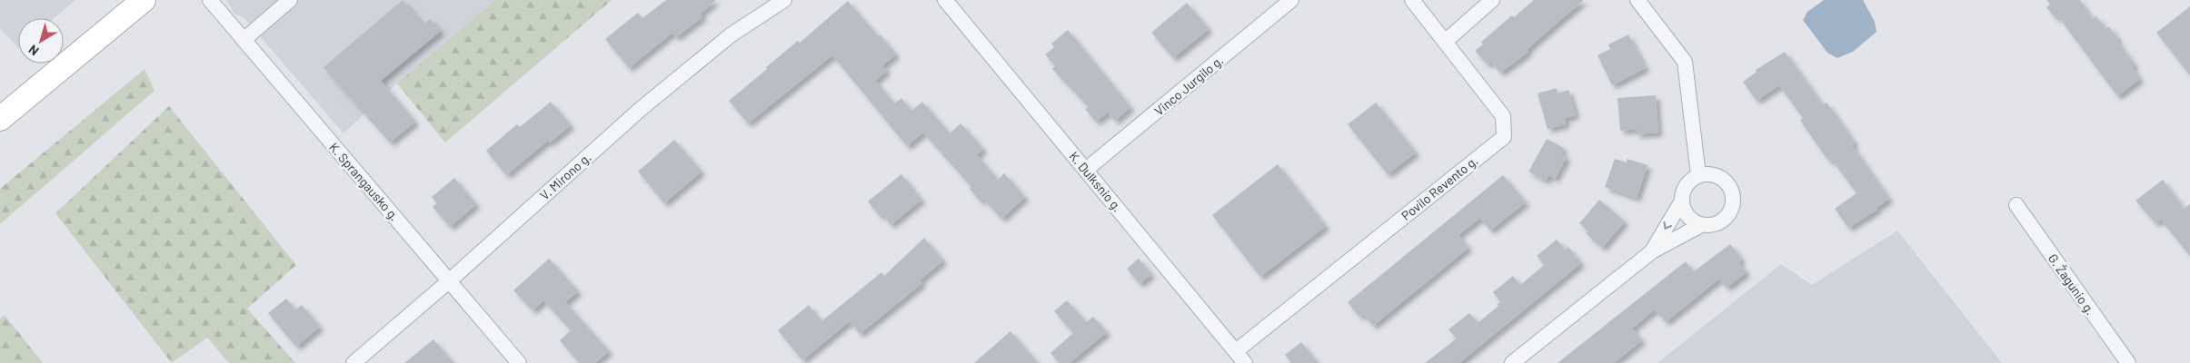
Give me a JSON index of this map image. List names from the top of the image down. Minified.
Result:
{"streets":{"street":["Vinco Jurgilo g.","V. Mirono g.","K. Sprangausko g.","K. Dulksnio g.","Povilo Revento g.","G. Žagunio g."]},"crossings":[["Vinco Jurgilo g.","K. Dulksnio g."],["V. Mirono g.","K. Sprangausko g."],["K. Dulksnio g.","Povilo Revento g."]],"north":"bottom left"}
